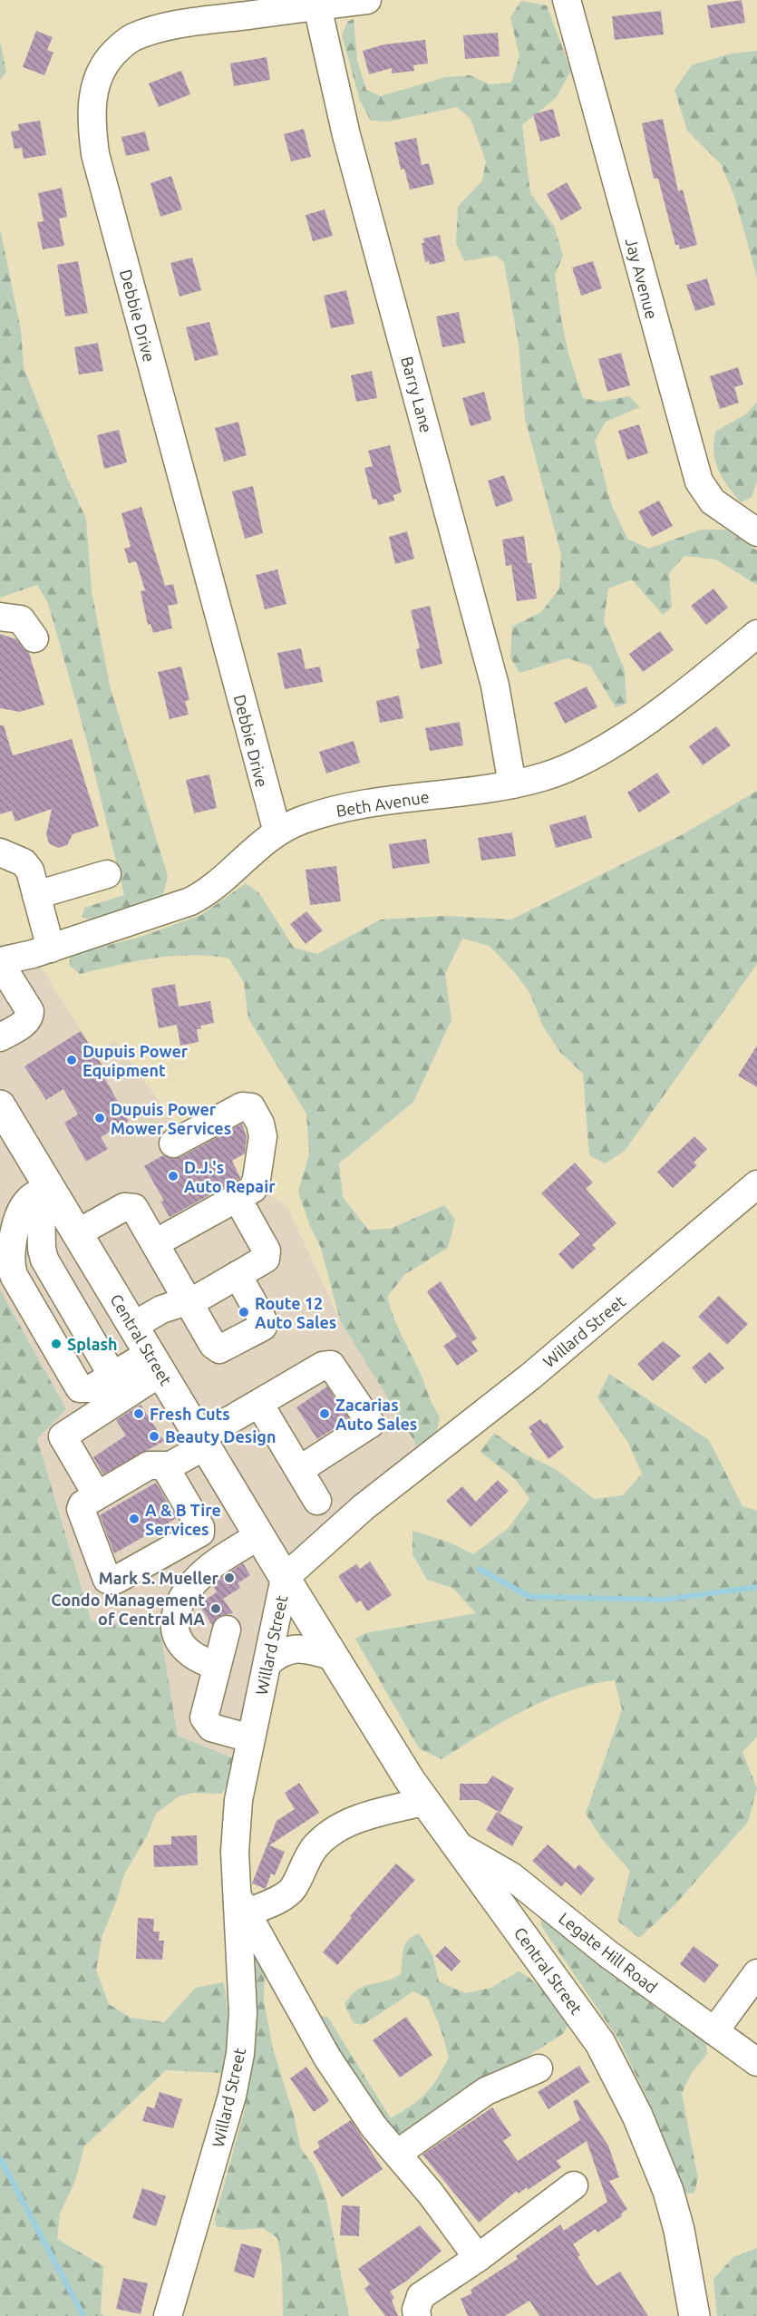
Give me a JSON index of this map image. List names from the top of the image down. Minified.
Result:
{"streets":{"main road":["Central Street"],"street":["Jay Avenue","Debbie Drive","Barry Lane","Beth Avenue","Willard Street","Legate Hill Road"]},"crossings":[["Debbie Drive","Barry Lane"],["Debbie Drive","Beth Avenue"],["Barry Lane","Beth Avenue"],["Willard Street","Central Street"],["Central Street","Legate Hill Road"]],"places":["Dupuis Power Equipment","Dupuis Power Mower Services","D.J.'s Auto Repair","Route 12 Auto Sales","Splash","Fresh Cuts","Zacarias Auto Sales","Beauty Design","A & B Tire Services","Mark S. Mueller","Condo Management of Central MA"]}
